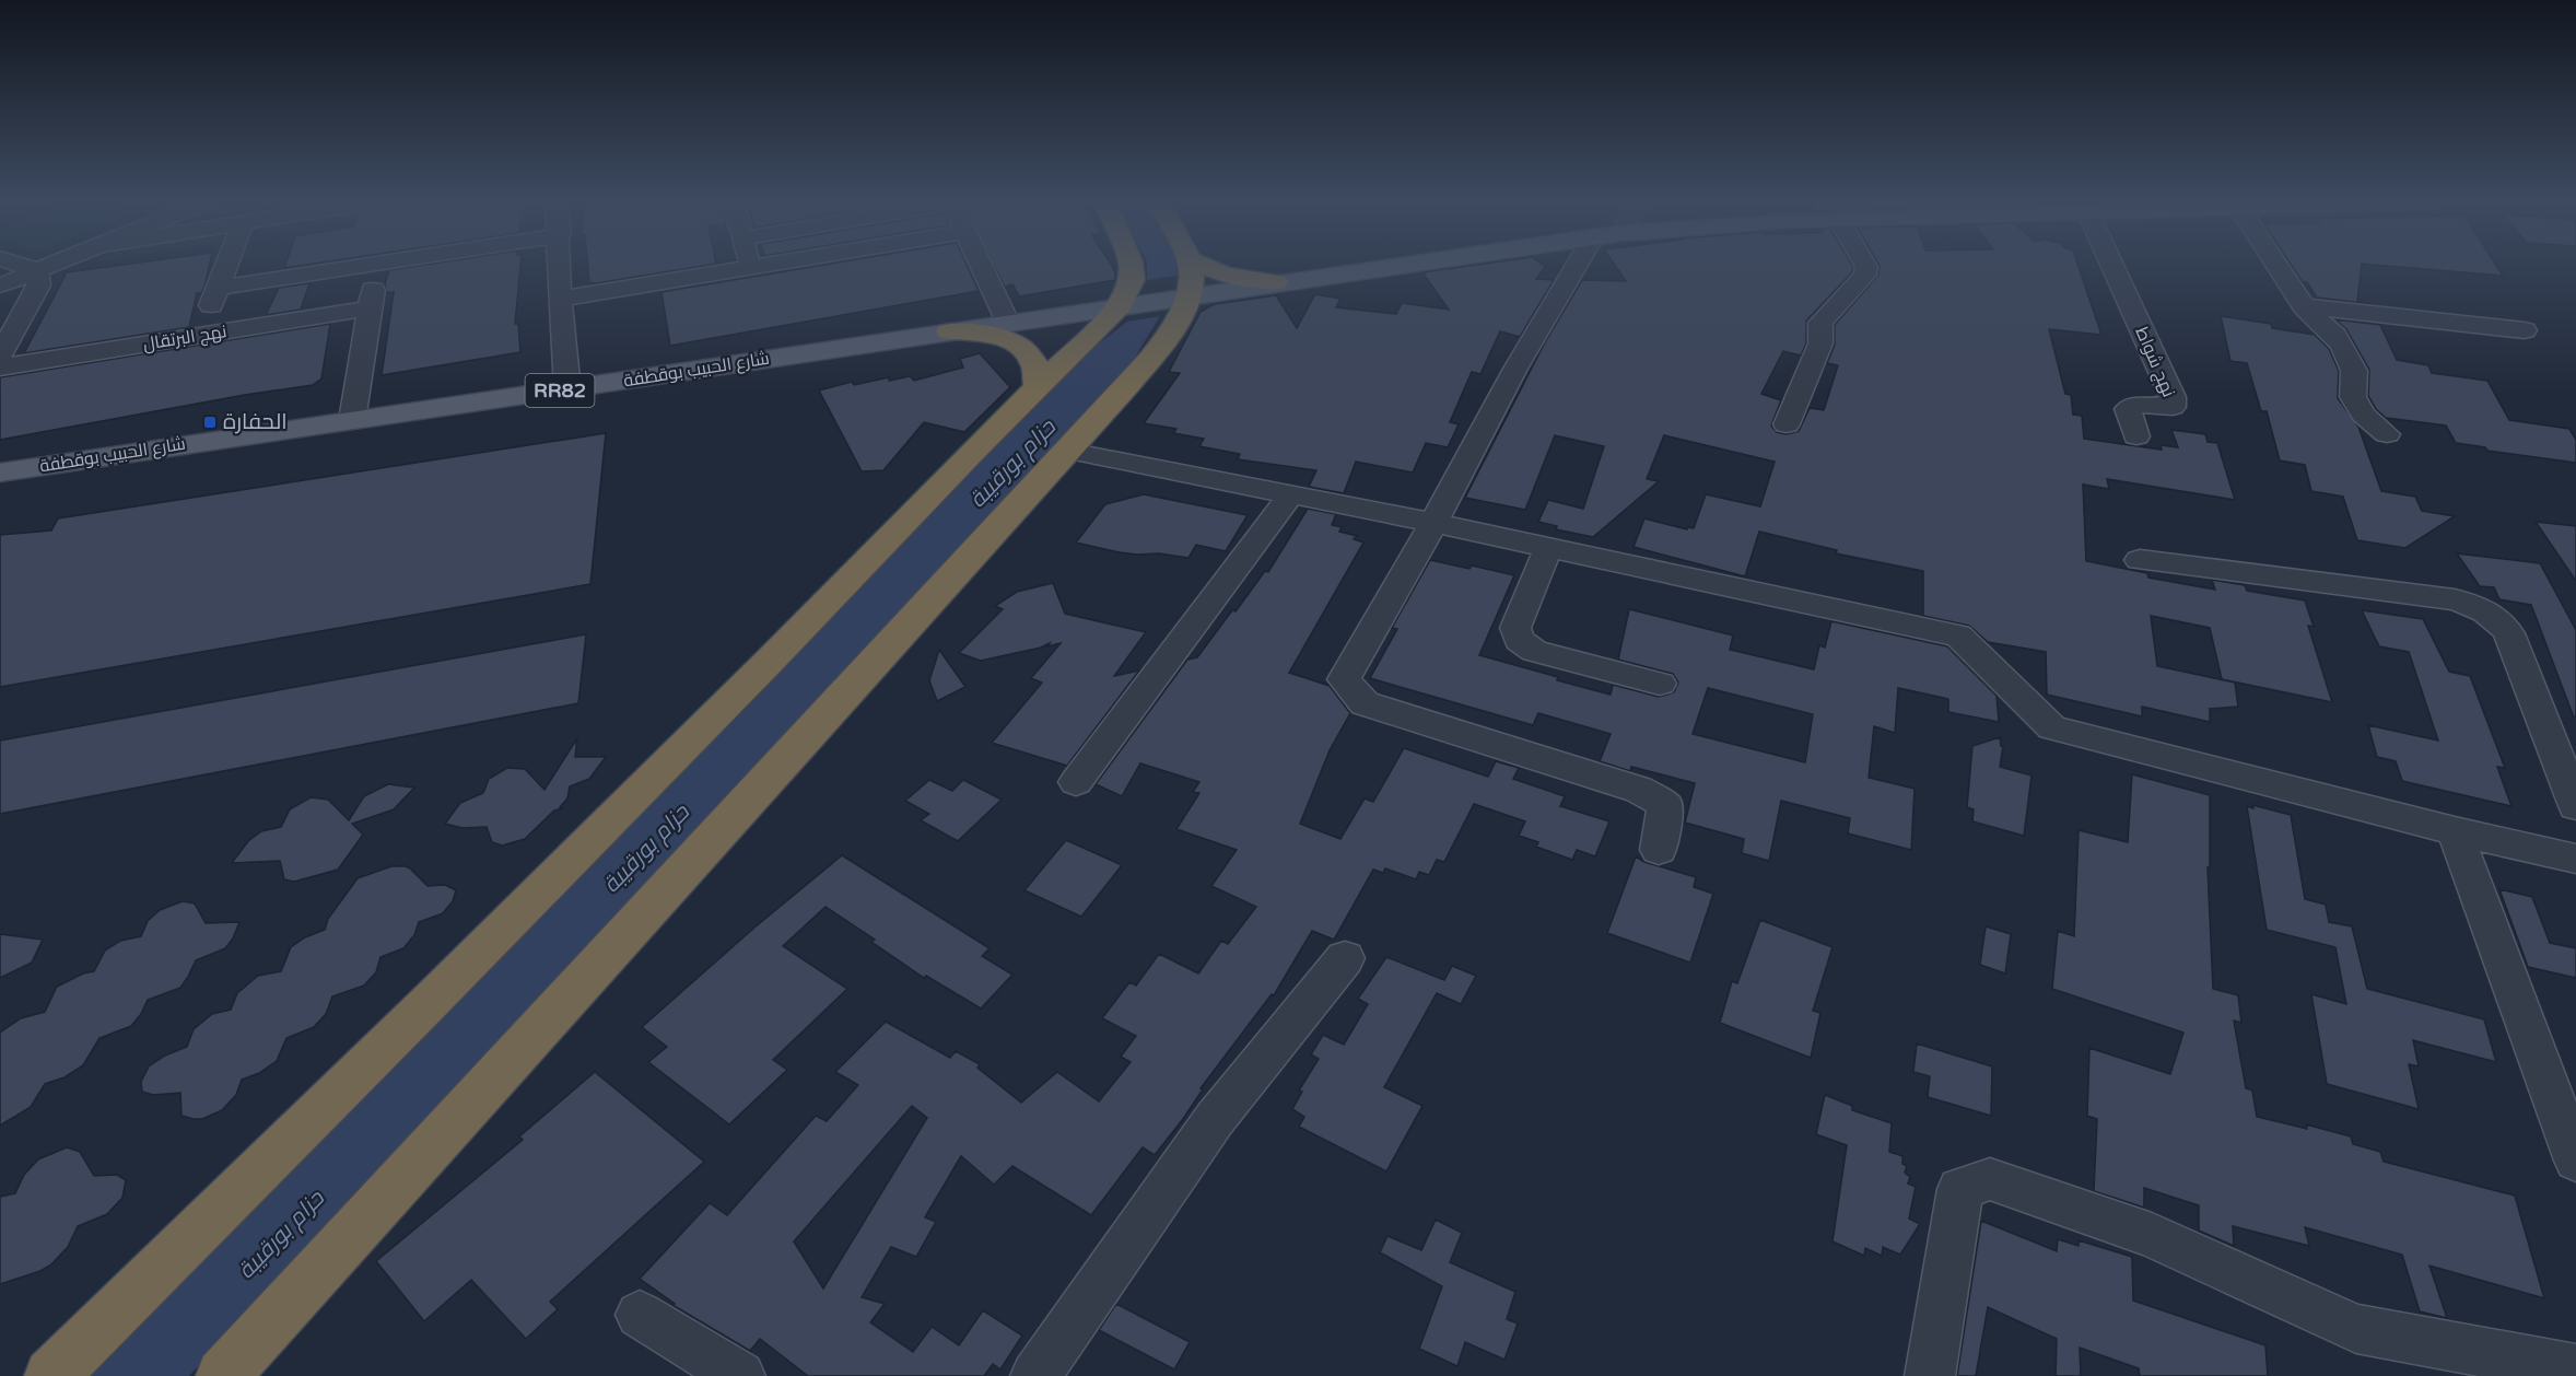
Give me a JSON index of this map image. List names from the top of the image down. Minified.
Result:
{"streets":{"main road":["شارع الحبيب بوقطفة","RR82"],"street":["نهج البرتقال","نهج شواط"]},"crossings":[["شارع الحبيب بوقطفة","RR82"]],"water":["حزام بورقيبة"],"places":{"transit":["الحفارة"]}}
